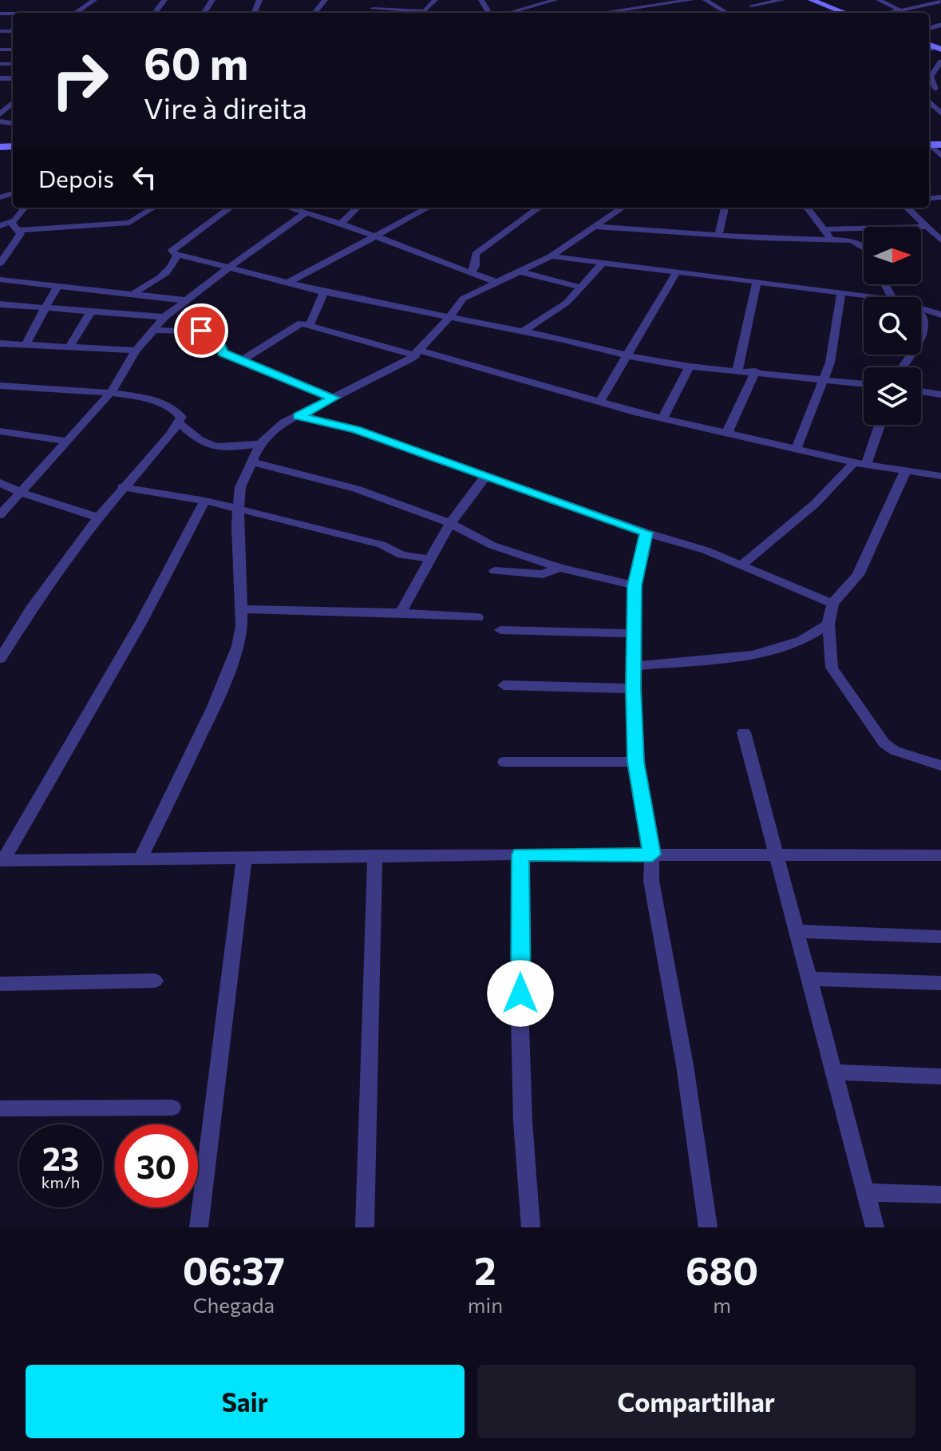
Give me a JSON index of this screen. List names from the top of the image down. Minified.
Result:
{"north":"right","page":{"turn":["60 m","Vire à direita"],"then":"Depois","speed":"23 km/h","limit":"30","eta":["06:37","Chegada","2","min","680","m"],"buttons":["Sair","Compartilhar"]}}
